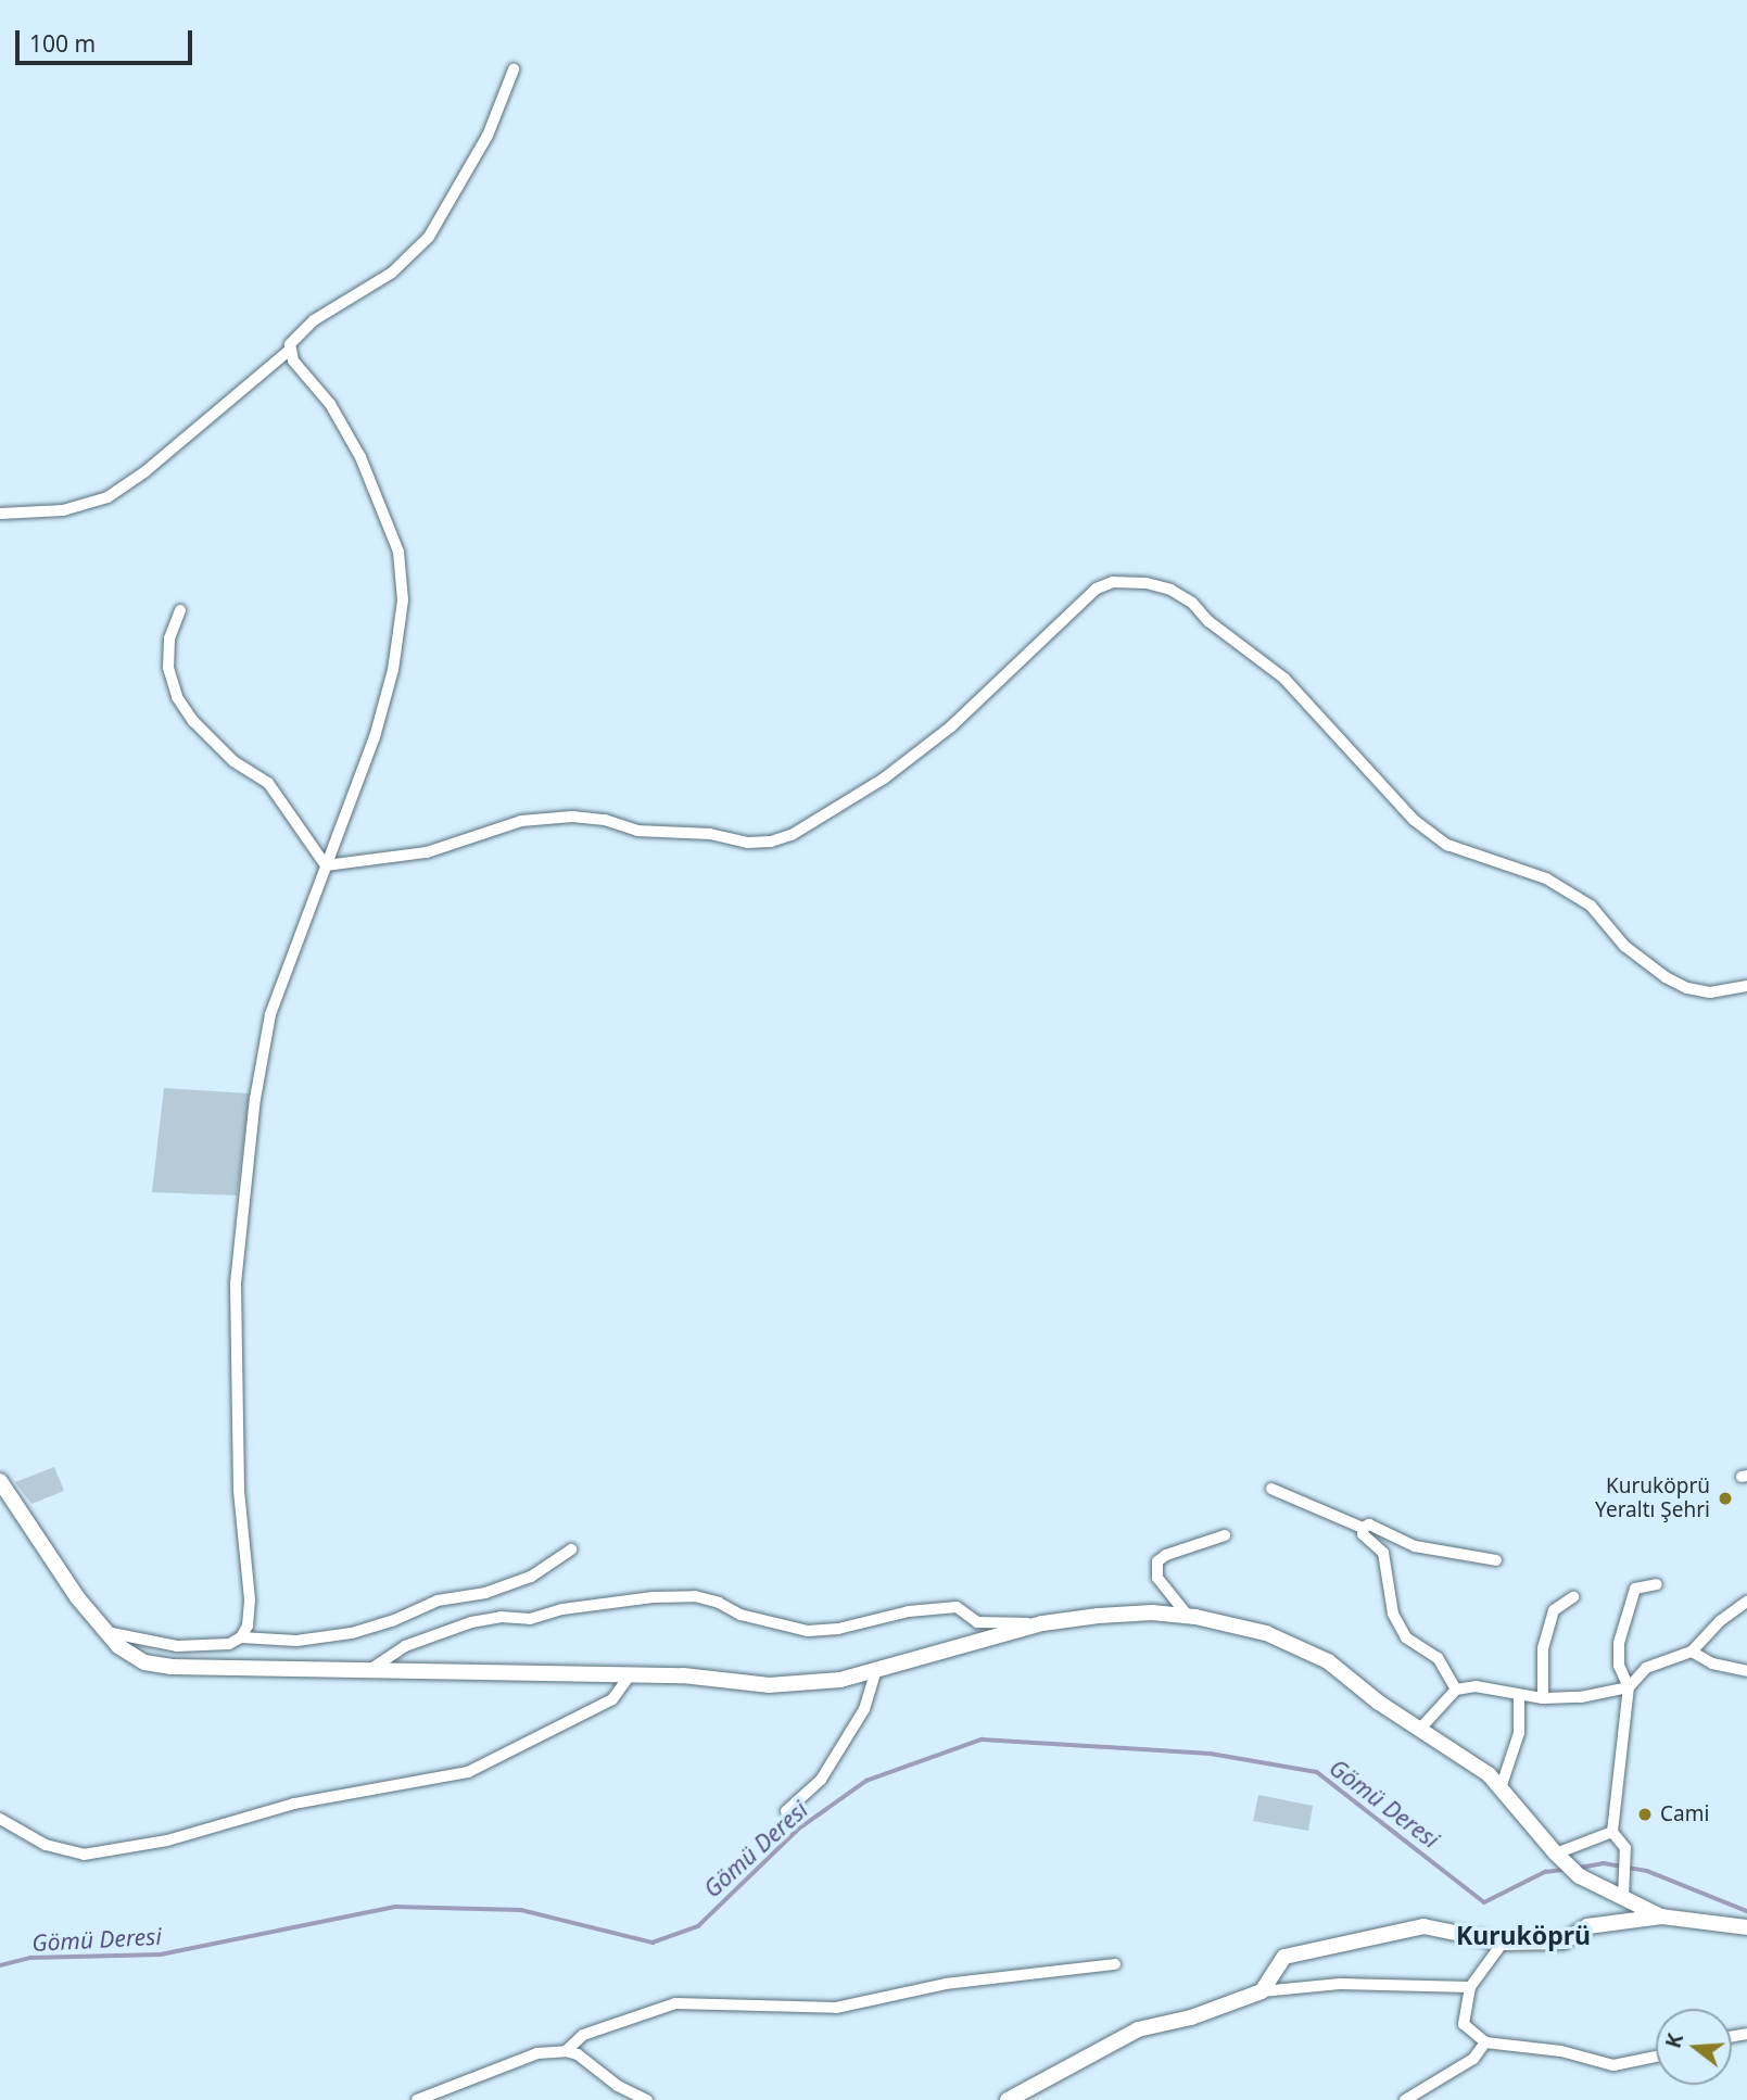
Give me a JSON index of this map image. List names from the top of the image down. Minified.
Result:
{"districts":["Kuruköprü"],"water":["Gömü Deresi"],"places":["Kuruköprü Yeraltı Şehri","Cami"],"scale_bar":"100 m","north":"left"}
